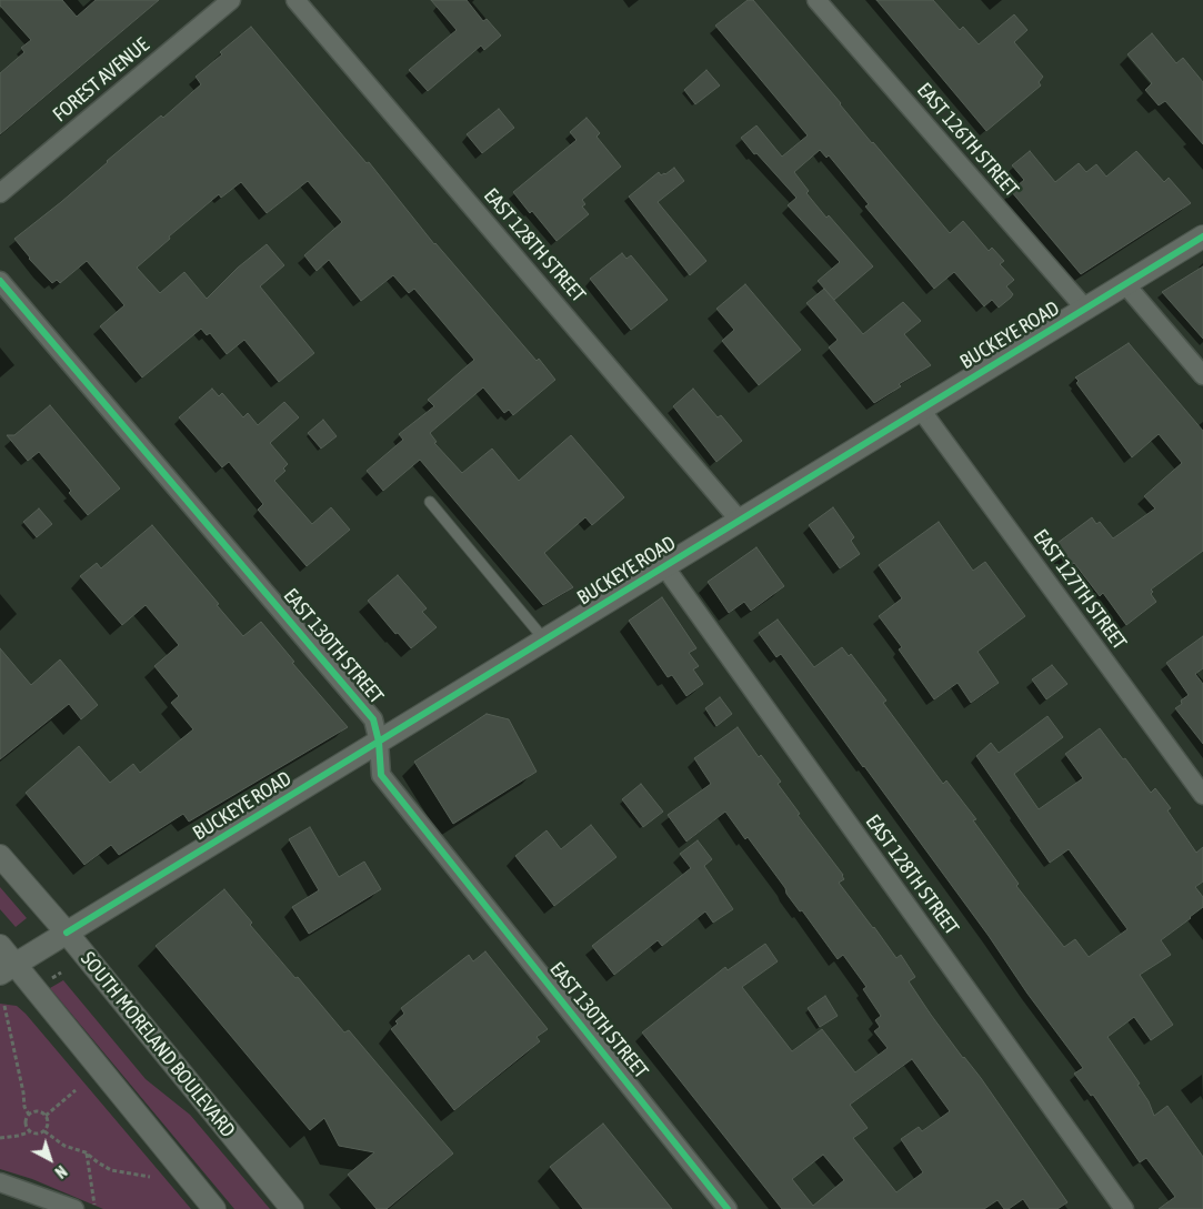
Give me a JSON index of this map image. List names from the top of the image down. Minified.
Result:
{"streets":{"street":["FOREST AVENUE","EAST 126TH STREET","EAST 128TH STREET","BUCKEYE ROAD","EAST 127TH STREET","EAST 130TH STREET","SOUTH MORELAND BOULEVARD"]},"crossings":[["EAST 126TH STREET","BUCKEYE ROAD"],["EAST 128TH STREET","BUCKEYE ROAD"],["BUCKEYE ROAD","EAST 127TH STREET"],["BUCKEYE ROAD","EAST 130TH STREET"],["BUCKEYE ROAD","SOUTH MORELAND BOULEVARD"]],"north":"bottom right"}
